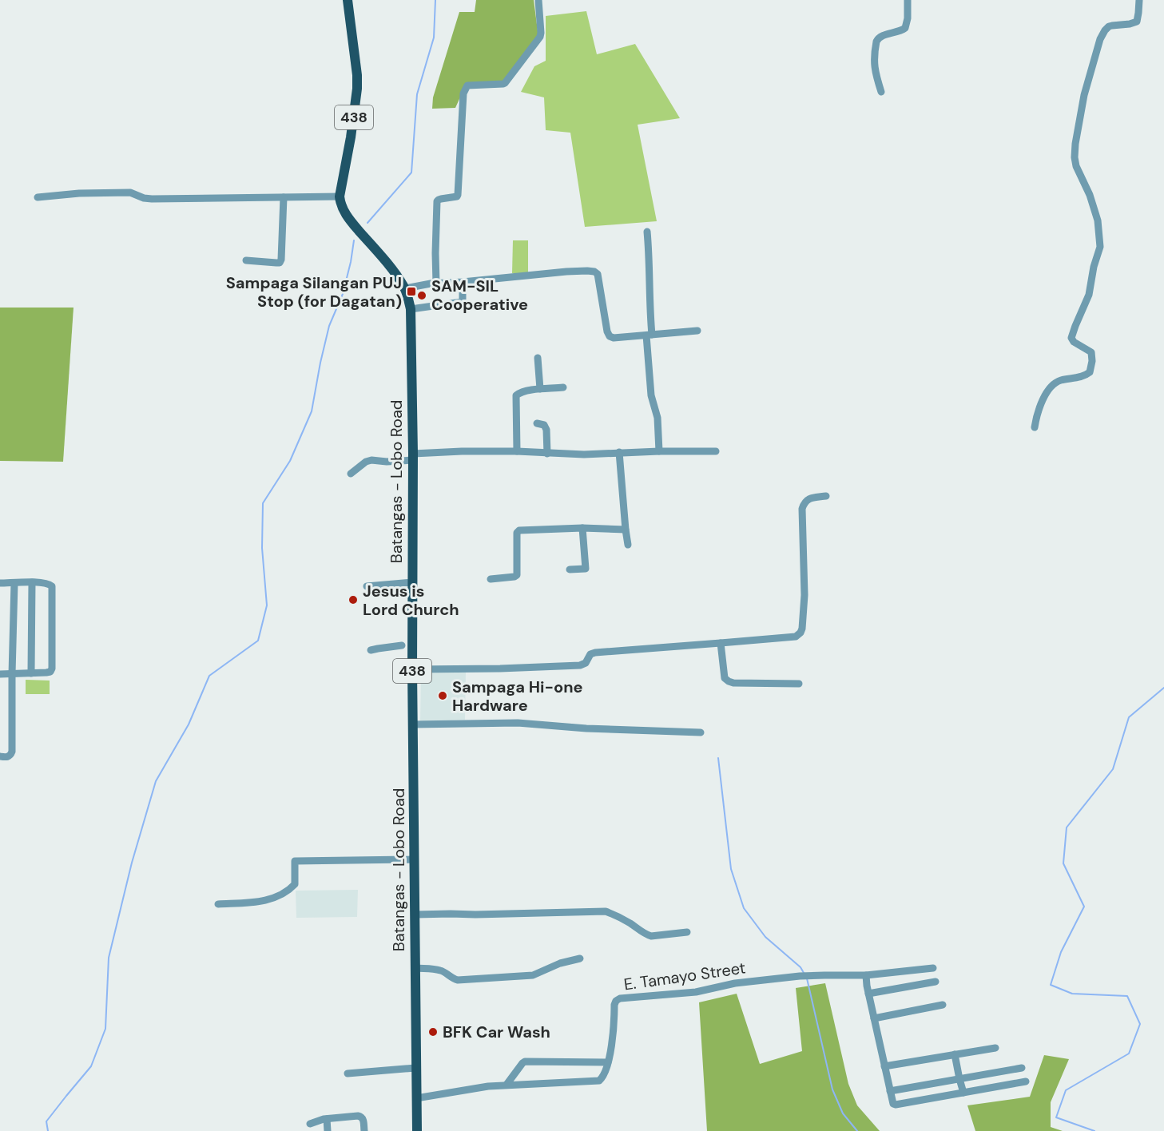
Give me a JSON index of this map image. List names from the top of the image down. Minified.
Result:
{"streets":{"main road":["438","Batangas - Lobo Road"],"street":["E. Tamayo Street"]},"crossings":[["438","Batangas - Lobo Road"],["Batangas - Lobo Road","E. Tamayo Street"]],"places":{"transit":["Sampaga Silangan PUJ Stop (for Dagatan)"],"other":["SAM-SIL Cooperative","Jesus is Lord Church","Sampaga Hi-one Hardware","BFK Car Wash"]}}
